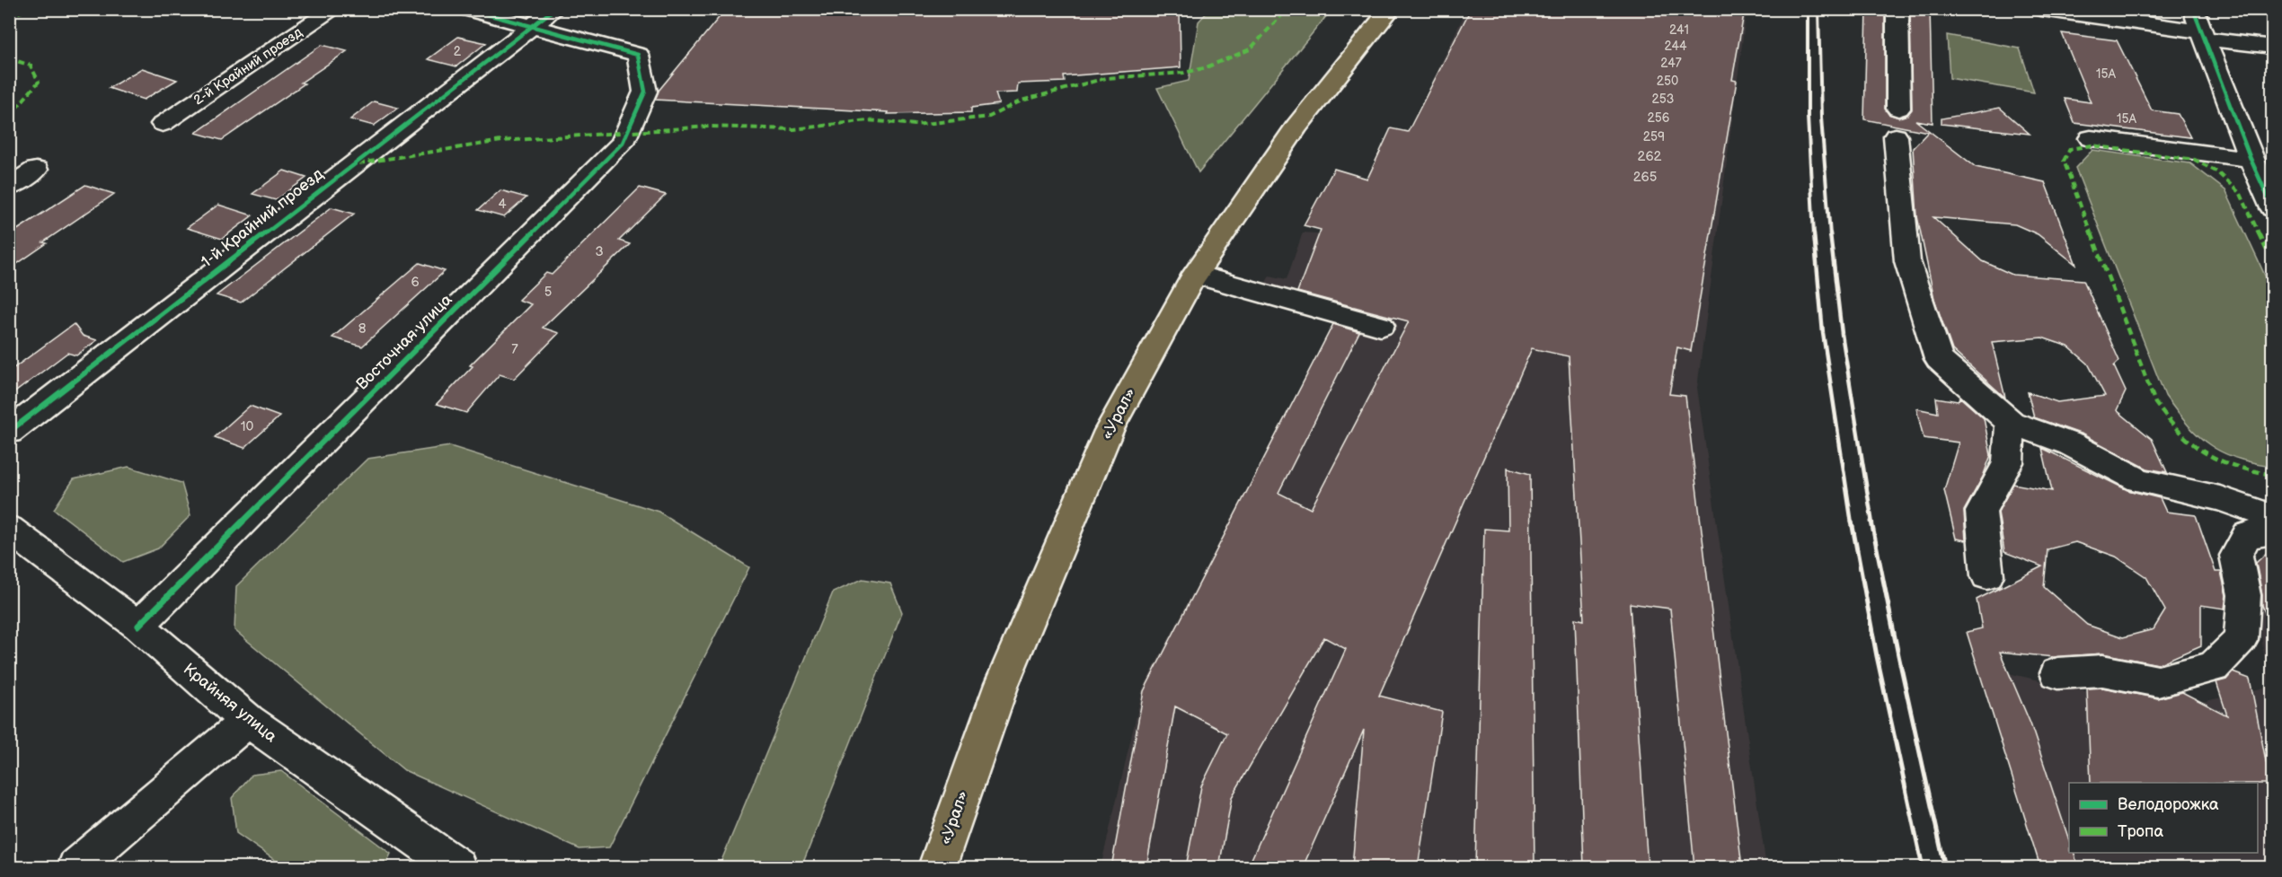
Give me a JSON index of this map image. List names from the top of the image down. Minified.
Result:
{"streets":{"highway":["«Урал»"],"street":["2-й Крайний проезд","1-й Крайний проезд","Восточная улица","Крайняя улица"]},"crossings":[["1-й Крайний проезд","Восточная улица"],["Восточная улица","Крайняя улица"]],"house_numbers":["241","244","2","247","15А","250","253","256","15А","259","262","265","4","3","6","5","8","7","10"],"legend":["Велодорожка","Тропа"]}
